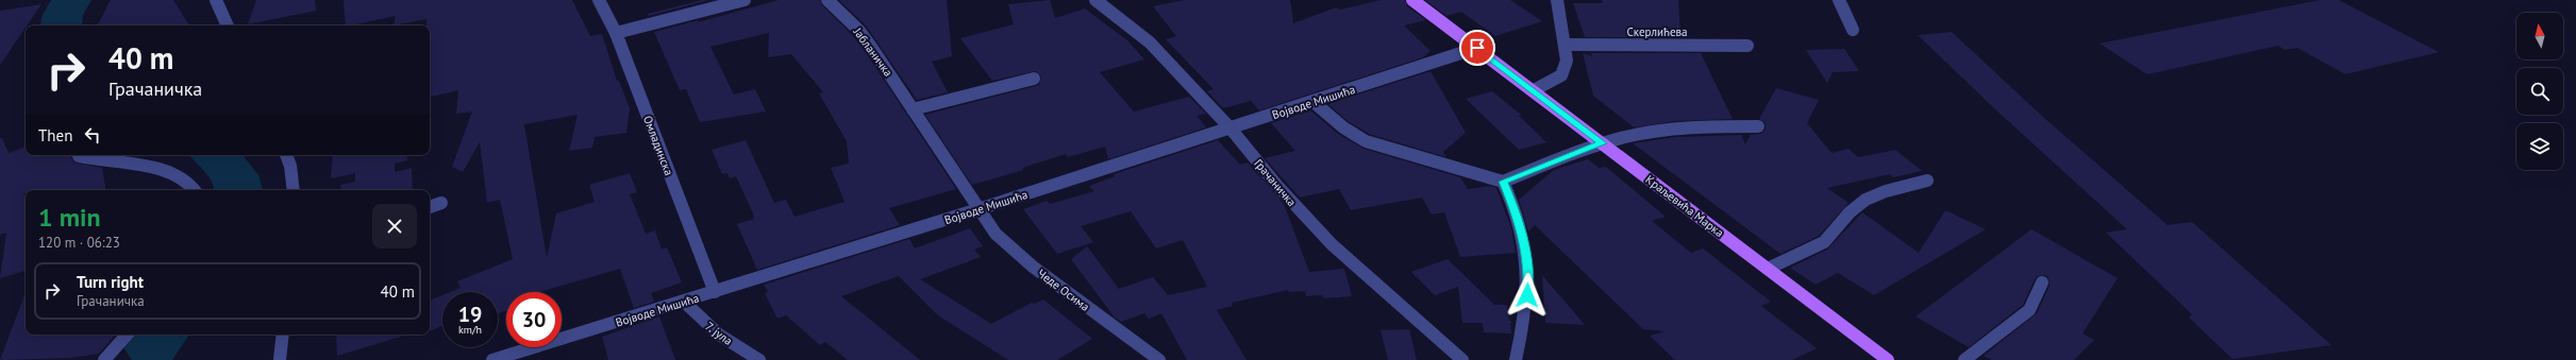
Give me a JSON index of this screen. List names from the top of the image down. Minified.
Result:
{"streets":{"main road":["Краљевића Марка"],"street":["Скерлићева","Јабланичка","Војводе Мишића","Омладинска","Грачаничка","Чеде Осима","7. јула"]},"crossings":[["Јабланичка","Војводе Мишића"],["Јабланичка","Чеде Осима"],["Војводе Мишића","Омладинска"],["Војводе Мишића","Грачаничка"],["Војводе Мишића","Краљевића Марка"],["Војводе Мишића","Чеде Осима"],["Војводе Мишића","7. јула"]],"north":"top","page":{"turn":["40 m","Грачаничка"],"then":"Then","heading":["1 min","120 m · 06:23"],"list":[{"name":"Turn right","note":"Грачаничка","value":"40 m"}],"speed":"19 km/h","limit":"30"}}
